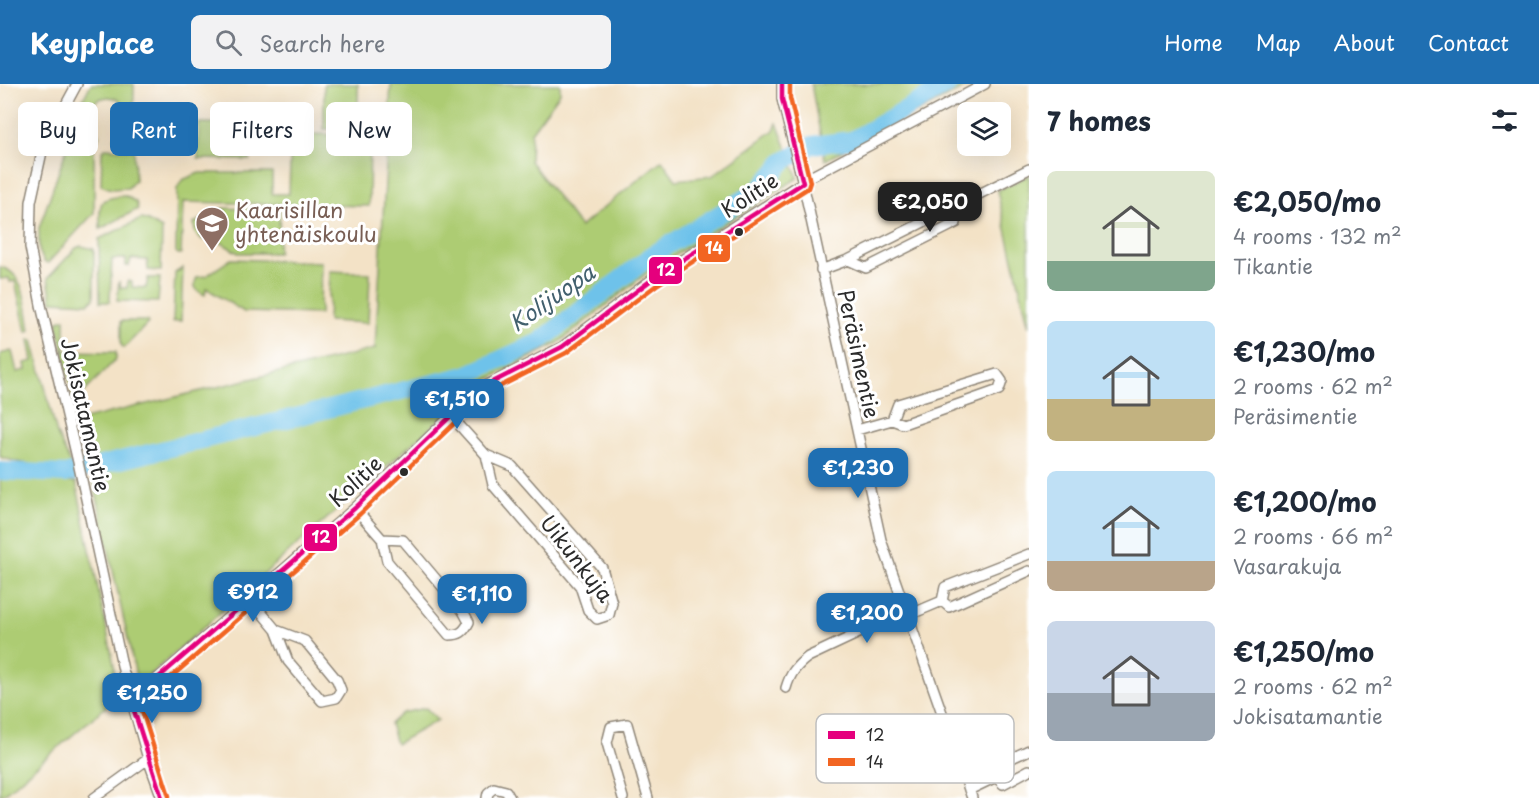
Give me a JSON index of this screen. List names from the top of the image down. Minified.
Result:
{"streets":{"street":["Kolitie","Peräsimentie","Jokisatamantie","Uikunkuja"]},"crossings":[["Kolitie","Peräsimentie"],["Kolitie","Jokisatamantie"],["Kolitie","Uikunkuja"]],"water":["Kolijuopa"],"places":{"school or university":["Kaarisillan yhtenäiskoulu"]},"lines":["transit line 12","transit line 14"],"legend":["12","14"],"page":{"header":"Keyplace","search":"Search here","nav":["Home","Map","About","Contact"],"heading":"7 homes","chip":["Buy","Rent","Filters","New"],"list":[{"name":"€2,050/mo","note":"4 rooms · 132 m² · Tikantie"},{"name":"€1,230/mo","note":"2 rooms · 62 m² · Peräsimentie"},{"name":"€1,200/mo","note":"2 rooms · 66 m² · Vasarakuja"},{"name":"€1,250/mo","note":"2 rooms · 62 m² · Jokisatamantie"}],"price":["€2,050","€1,510","€1,230","€912","€1,110","€1,200","€1,250"]}}
